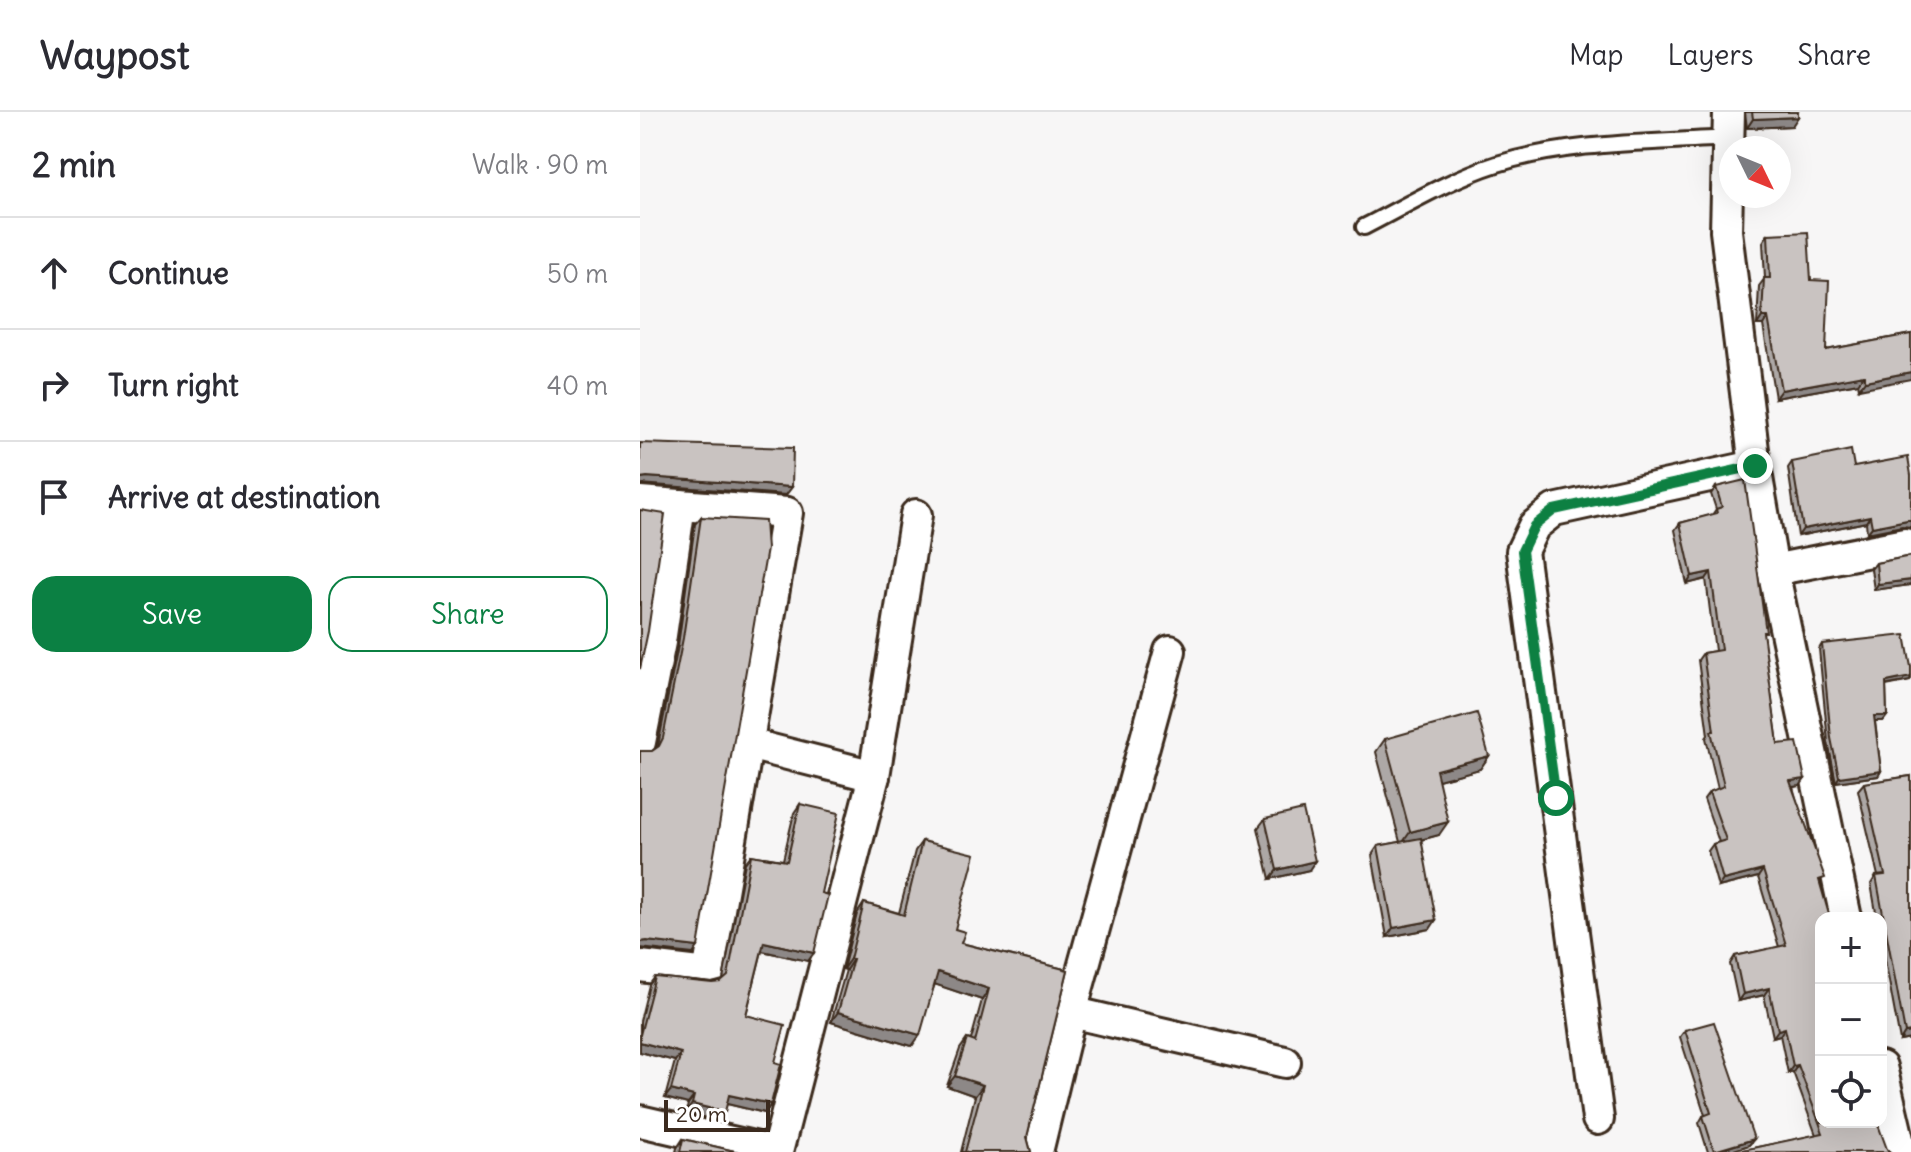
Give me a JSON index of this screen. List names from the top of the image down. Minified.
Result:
{"scale_bar":"20 m","north":"bottom right","page":{"header":"Waypost","nav":["Map","Layers","Share"],"heading":["2 min","Walk · 90 m"],"list":[["Continue","50 m"],["Turn right","40 m"],"Arrive at destination"],"buttons":["Save","Share"],"map_buttons":["+","−"],"scale":"20 m"}}
